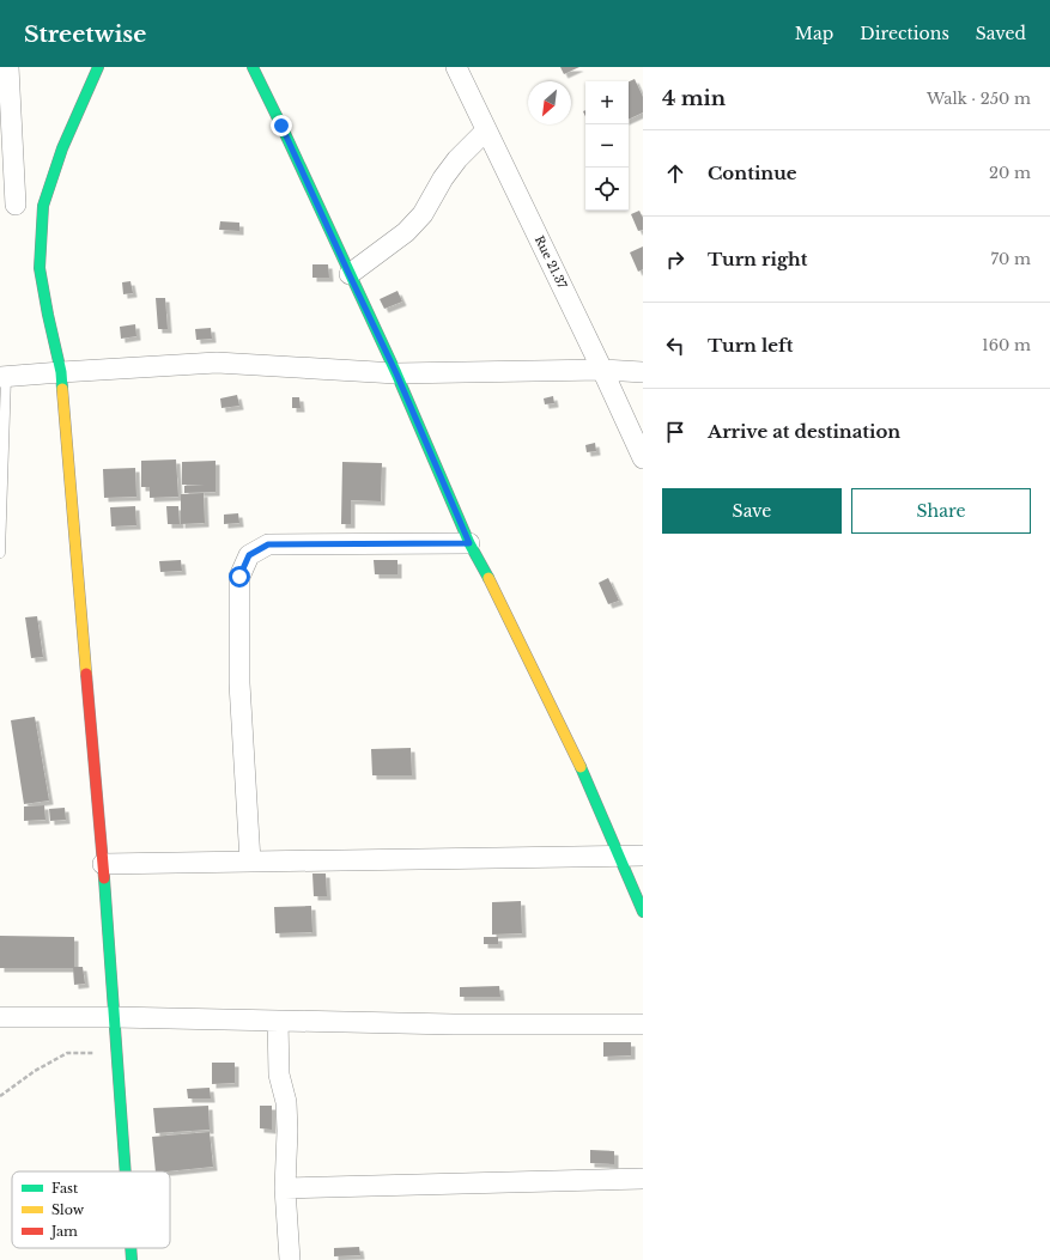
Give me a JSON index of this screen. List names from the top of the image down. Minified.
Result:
{"streets":{"street":["Rue 21.37"]},"legend":["Fast","Slow","Jam"],"north":"bottom left","page":{"header":"Streetwise","nav":["Map","Directions","Saved"],"heading":["4 min","Walk · 250 m"],"map_buttons":["+","−"],"list":[["Continue","20 m"],["Turn right","70 m"],["Turn left","160 m"],"Arrive at destination"],"buttons":["Save","Share"]}}
